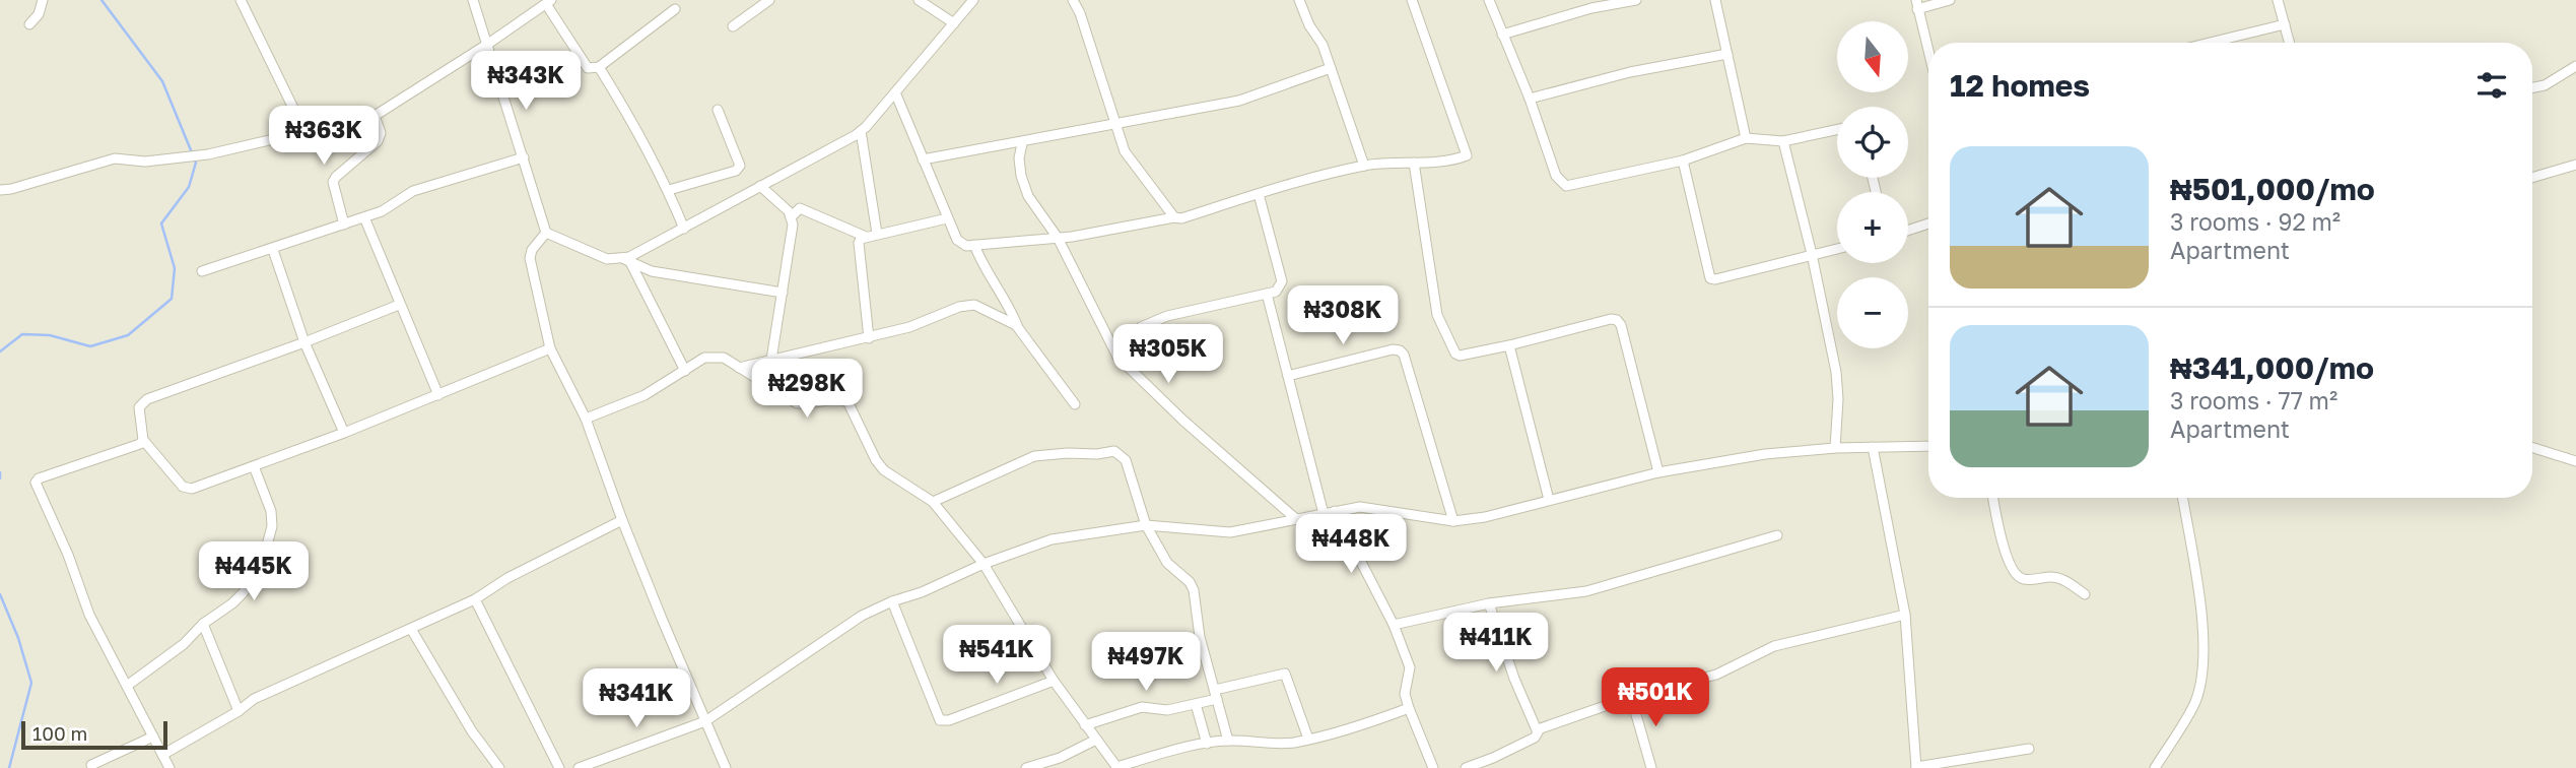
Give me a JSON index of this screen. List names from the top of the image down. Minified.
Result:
{"scale_bar":"100 m","north":"bottom","page":{"map_buttons":["+","−"],"heading":"12 homes","price":["₦343K","₦363K","₦308K","₦305K","₦298K","₦448K","₦445K","₦411K","₦541K","₦497K","₦501K","₦341K"],"list":[{"name":"₦501,000/mo","note":"3 rooms · 92 m² · Apartment"},{"name":"₦341,000/mo","note":"3 rooms · 77 m² · Apartment"}],"scale":"100 m"}}
